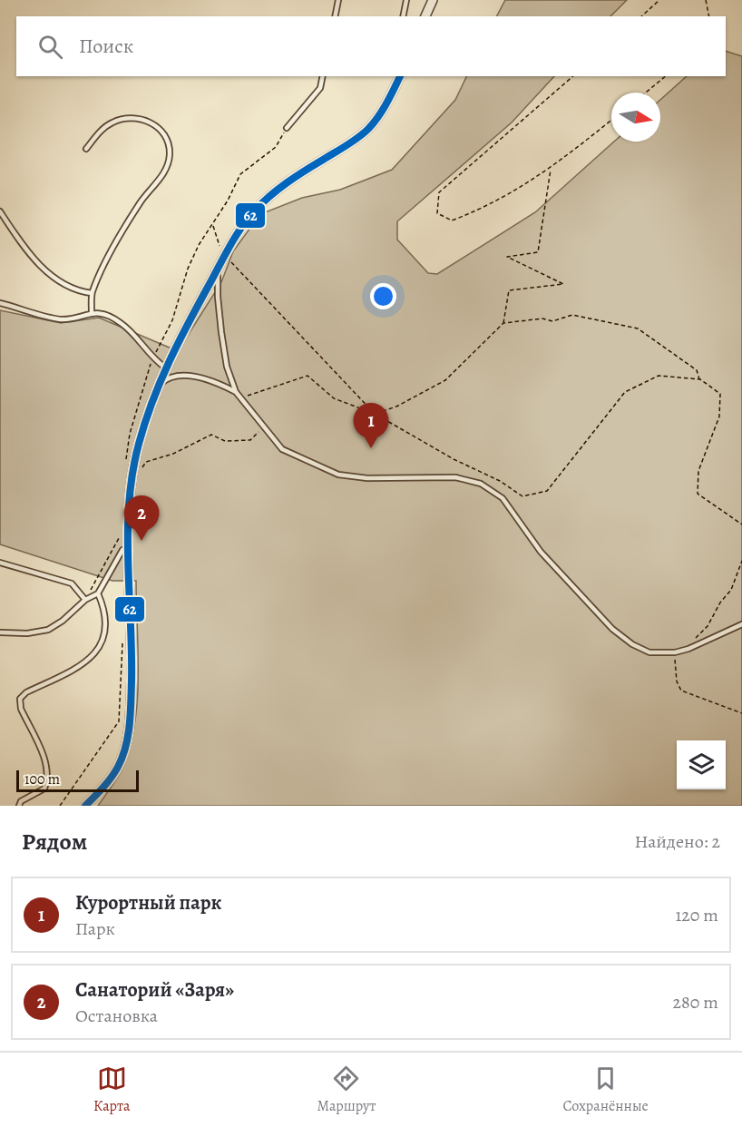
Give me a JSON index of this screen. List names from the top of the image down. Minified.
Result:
{"lines":["transit line 62"],"scale_bar":"100 m","north":"right","page":{"search":"Поиск","pins":["1","2"],"scale":"100 m","heading":["Рядом","Найдено: 2"],"list":[{"mark":"1","name":"Курортный парк","note":"Парк","value":"120 m"},{"mark":"2","name":"Санаторий «Заря»","note":"Остановка","value":"280 m"}],"nav":["Карта","Маршрут","Сохранённые"]}}
